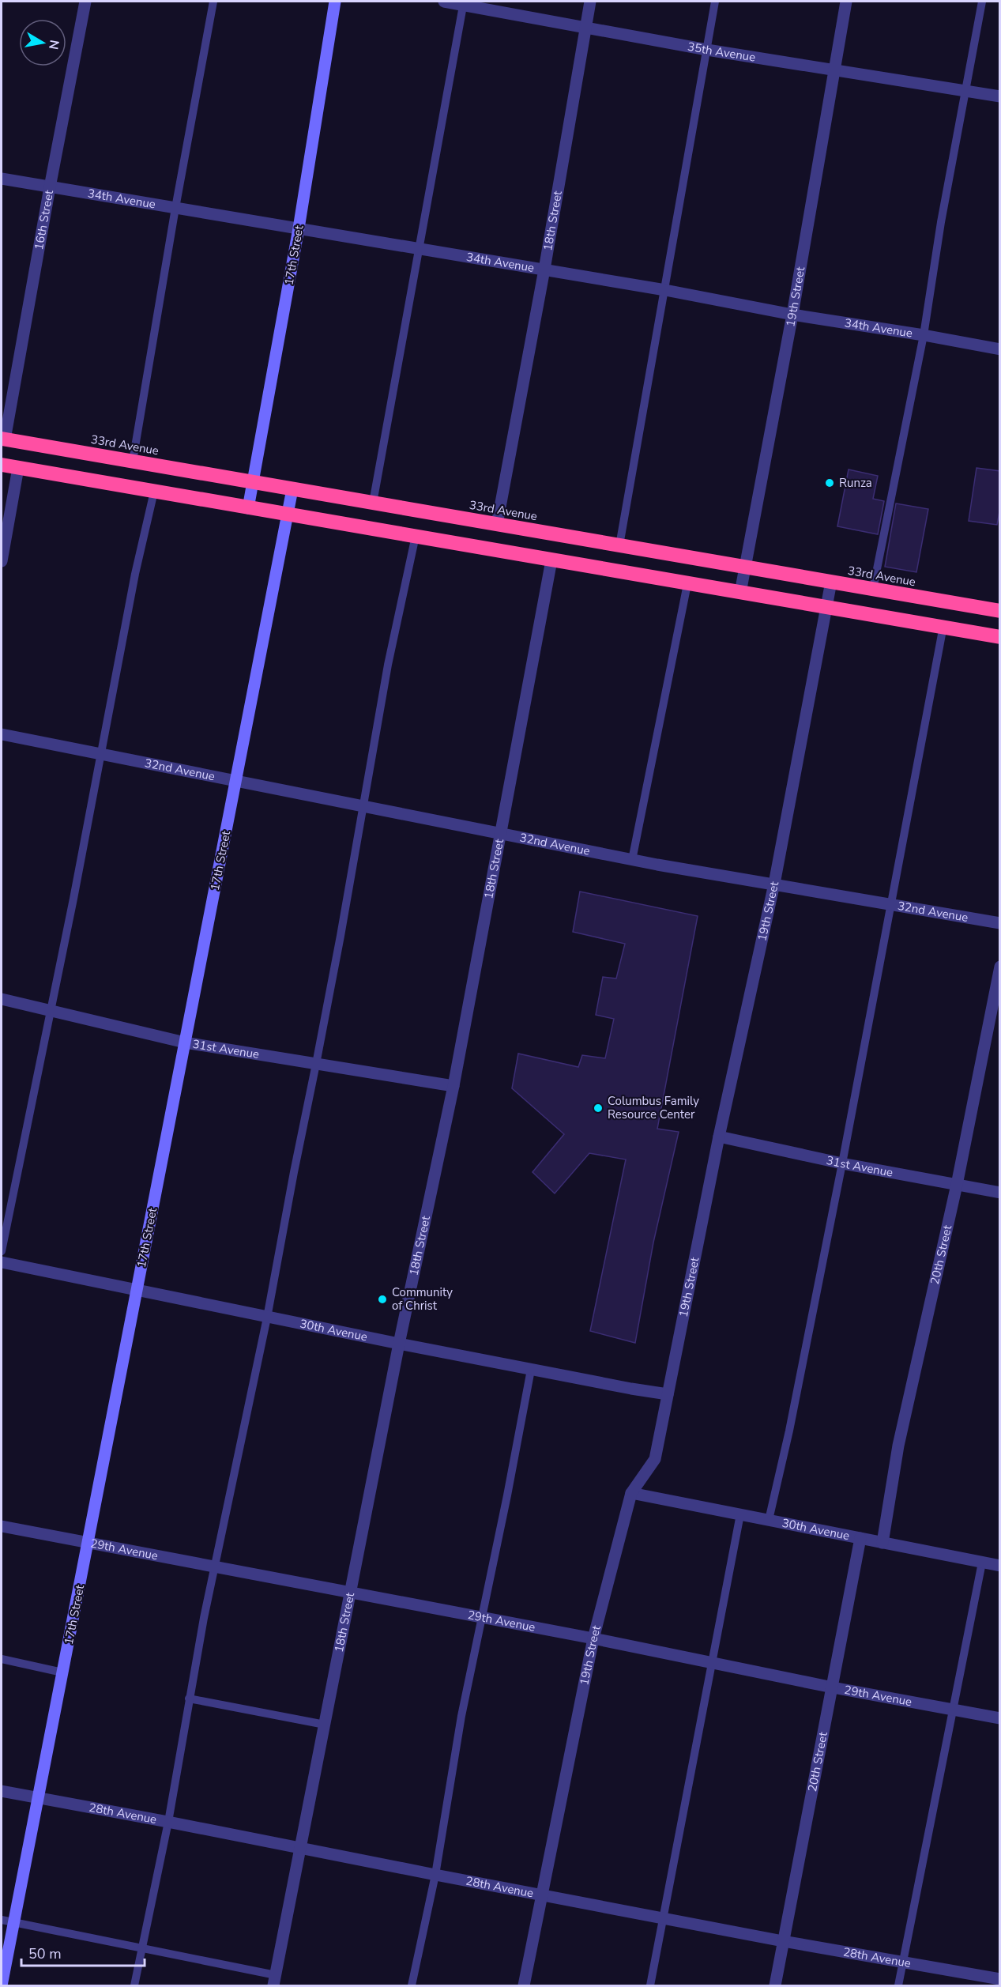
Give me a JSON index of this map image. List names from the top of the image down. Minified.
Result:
{"streets":{"highway":["33rd Avenue"],"main road":["17th Street"],"street":["35th Avenue","34th Avenue","16th Street","18th Street","19th Street","32nd Avenue","31st Avenue","20th Street","30th Avenue","29th Avenue","28th Avenue"]},"crossings":[["35th Avenue","18th Street"],["35th Avenue","19th Street"],["34th Avenue","16th Street"],["34th Avenue","18th Street"],["34th Avenue","17th Street"],["34th Avenue","19th Street"],["16th Street","33rd Avenue"],["18th Street","33rd Avenue"],["18th Street","32nd Avenue"],["18th Street","31st Avenue"],["18th Street","30th Avenue"],["18th Street","29th Avenue"],["18th Street","28th Avenue"],["17th Street","33rd Avenue"],["17th Street","32nd Avenue"],["17th Street","31st Avenue"],["17th Street","30th Avenue"],["17th Street","29th Avenue"],["17th Street","28th Avenue"],["19th Street","33rd Avenue"],["19th Street","32nd Avenue"],["19th Street","31st Avenue"],["19th Street","30th Avenue"],["19th Street","29th Avenue"],["19th Street","28th Avenue"],["31st Avenue","20th Street"],["20th Street","30th Avenue"],["20th Street","29th Avenue"],["20th Street","28th Avenue"]],"places":["Runza","Columbus Family Resource Center","Community of Christ"],"scale_bar":"50 m","north":"right"}
